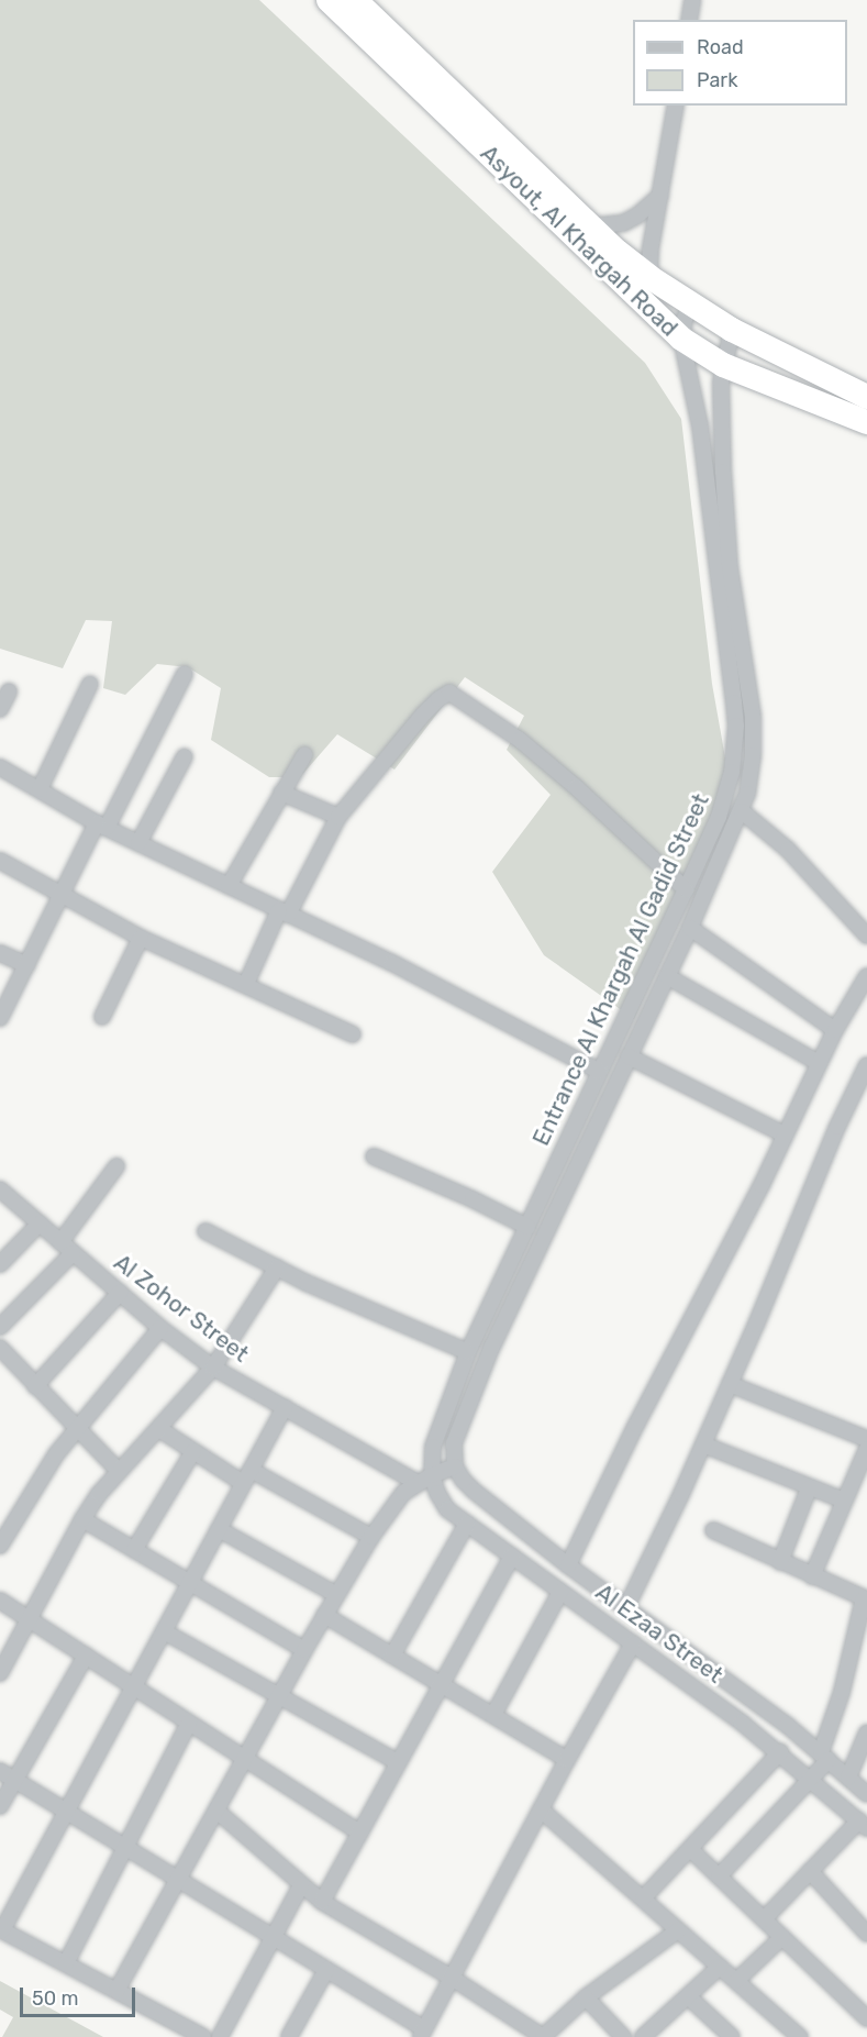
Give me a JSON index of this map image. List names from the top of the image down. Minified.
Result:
{"streets":{"highway":["Asyout, Al Khargah Road"],"street":["Entrance Al Khargah Al Gadid Street","Al Zohor Street","Al Ezaa Street"]},"crossings":[["Asyout, Al Khargah Road","Entrance Al Khargah Al Gadid Street"],["Entrance Al Khargah Al Gadid Street","Al Ezaa Street"]],"legend":["Road","Park"],"scale_bar":"50 m"}
